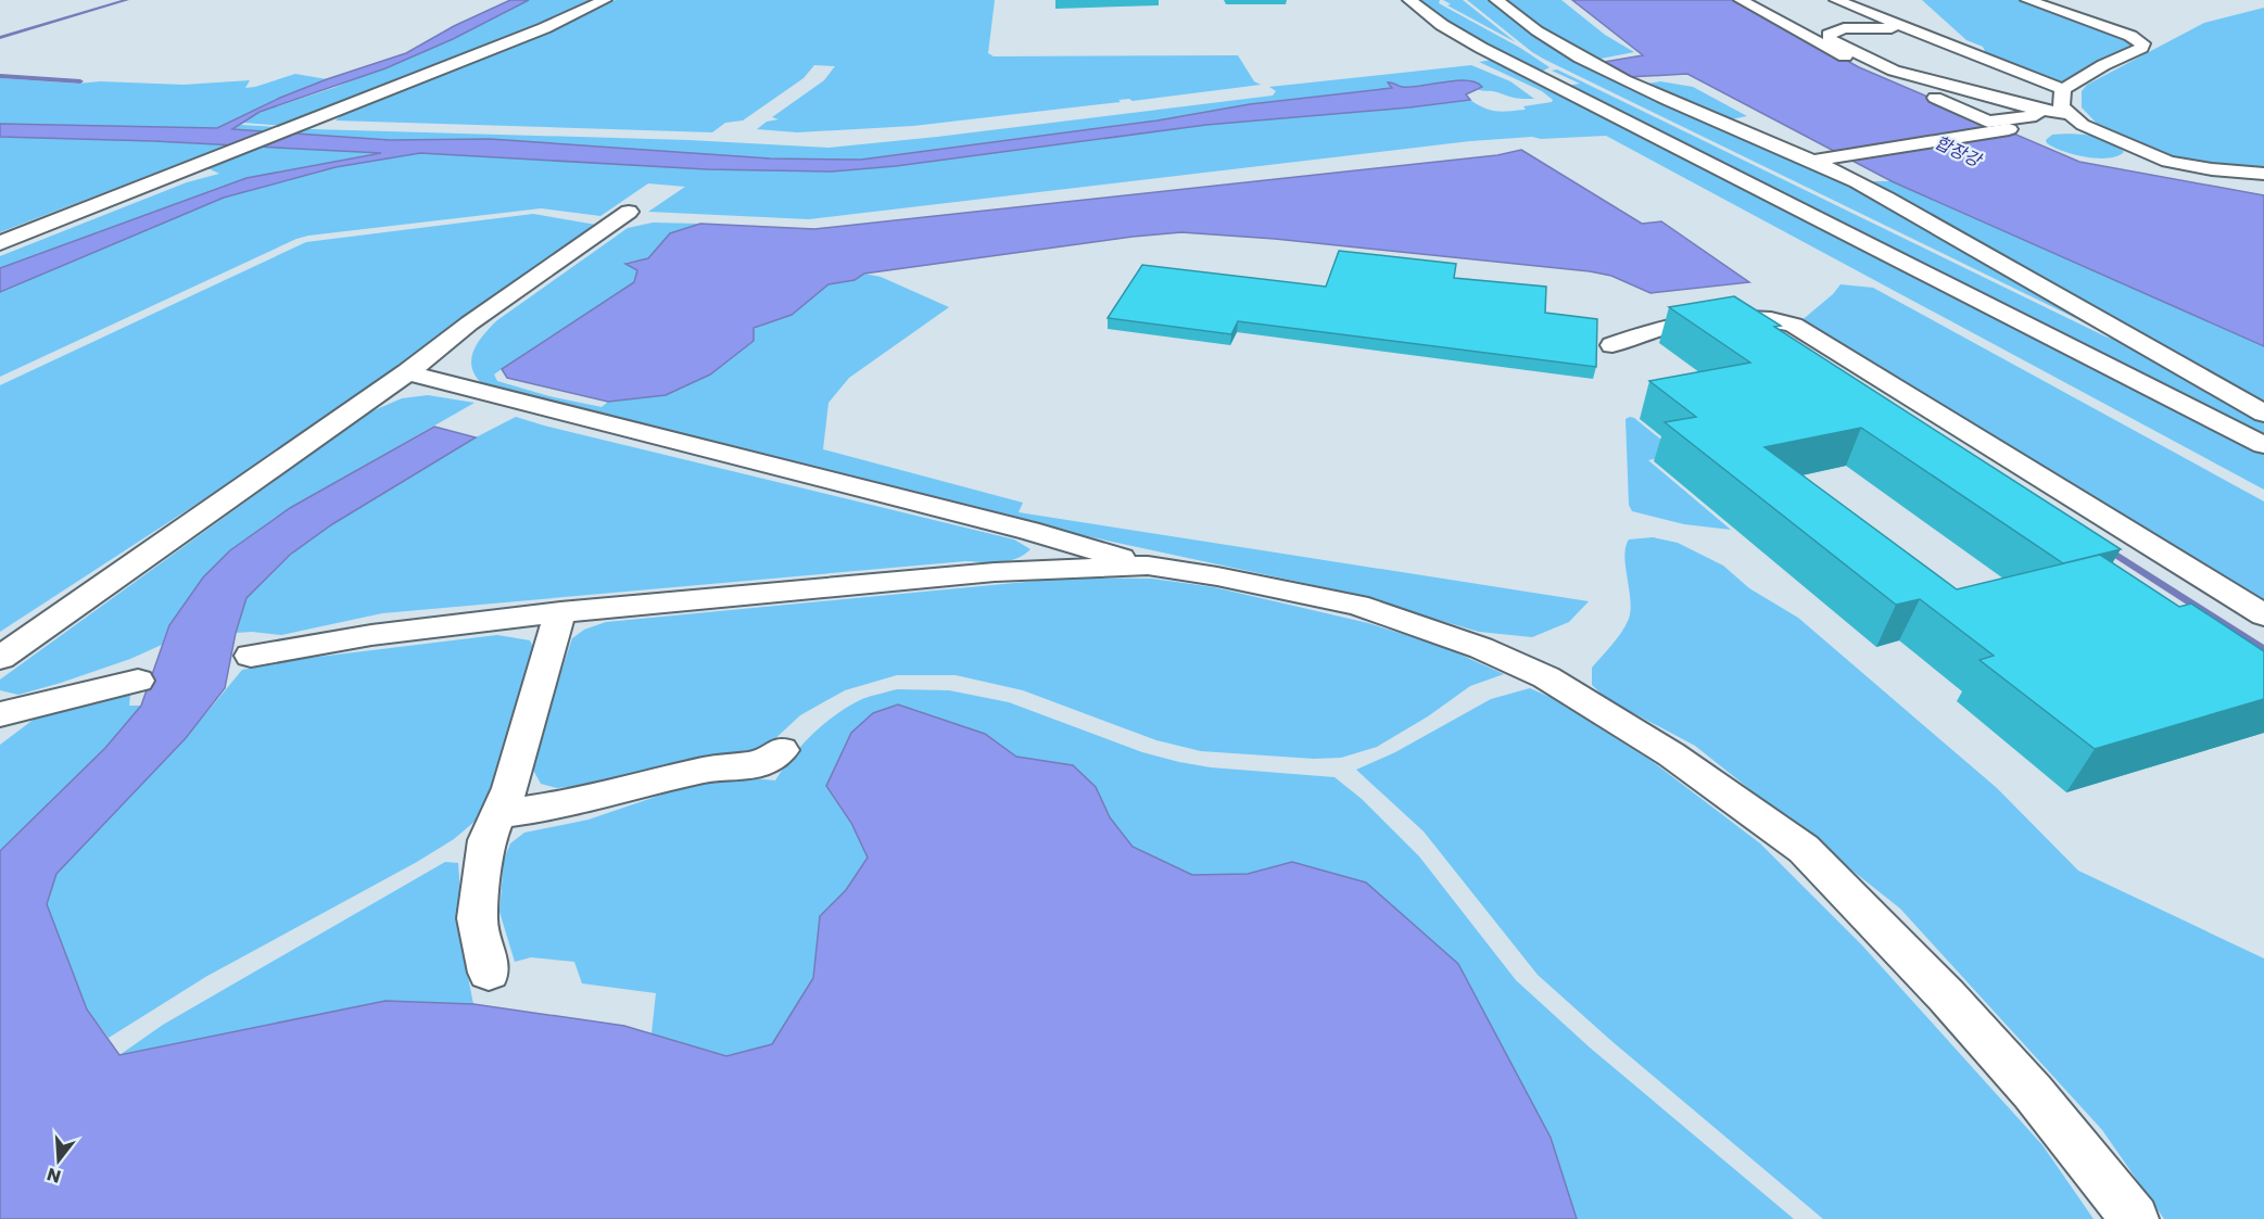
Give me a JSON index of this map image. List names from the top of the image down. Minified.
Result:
{"water":["합장강"],"north":"bottom"}
